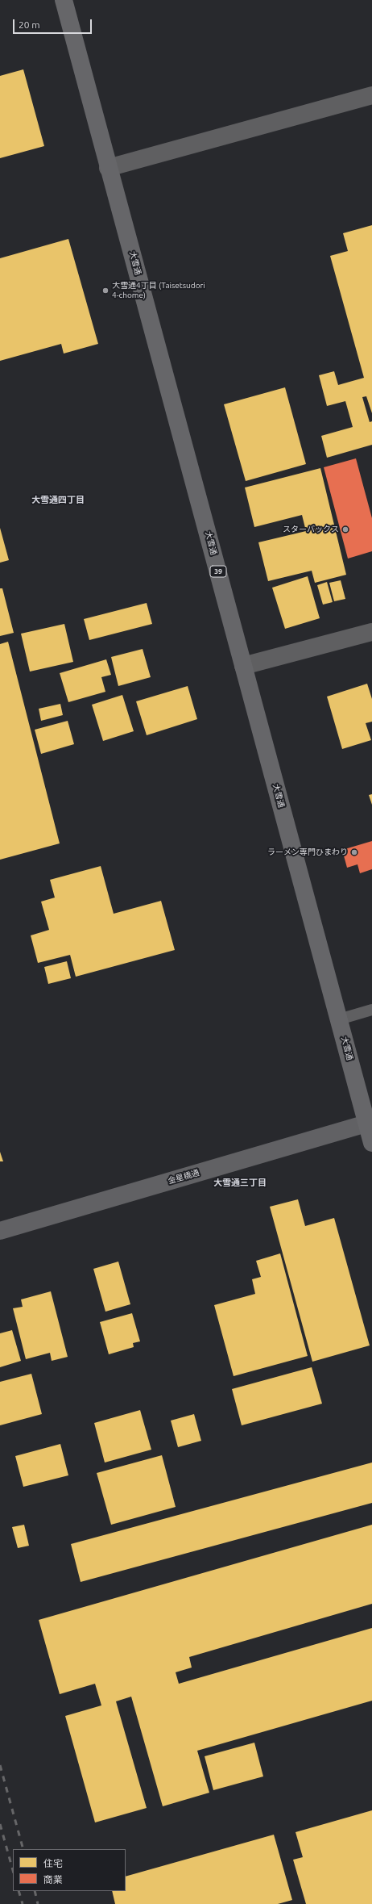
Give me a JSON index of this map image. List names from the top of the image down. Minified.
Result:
{"streets":{"highway":["大雪通","39"],"street":["金星橋通"]},"crossings":[["大雪通","金星橋通"]],"districts":["大雪通四丁目","大雪通三丁目"],"places":["大雪通4丁目 (Taisetsudori 4-chome)","スターバックス","ラーメン専門ひまわり"],"legend":["住宅","商業"],"scale_bar":"20 m"}
